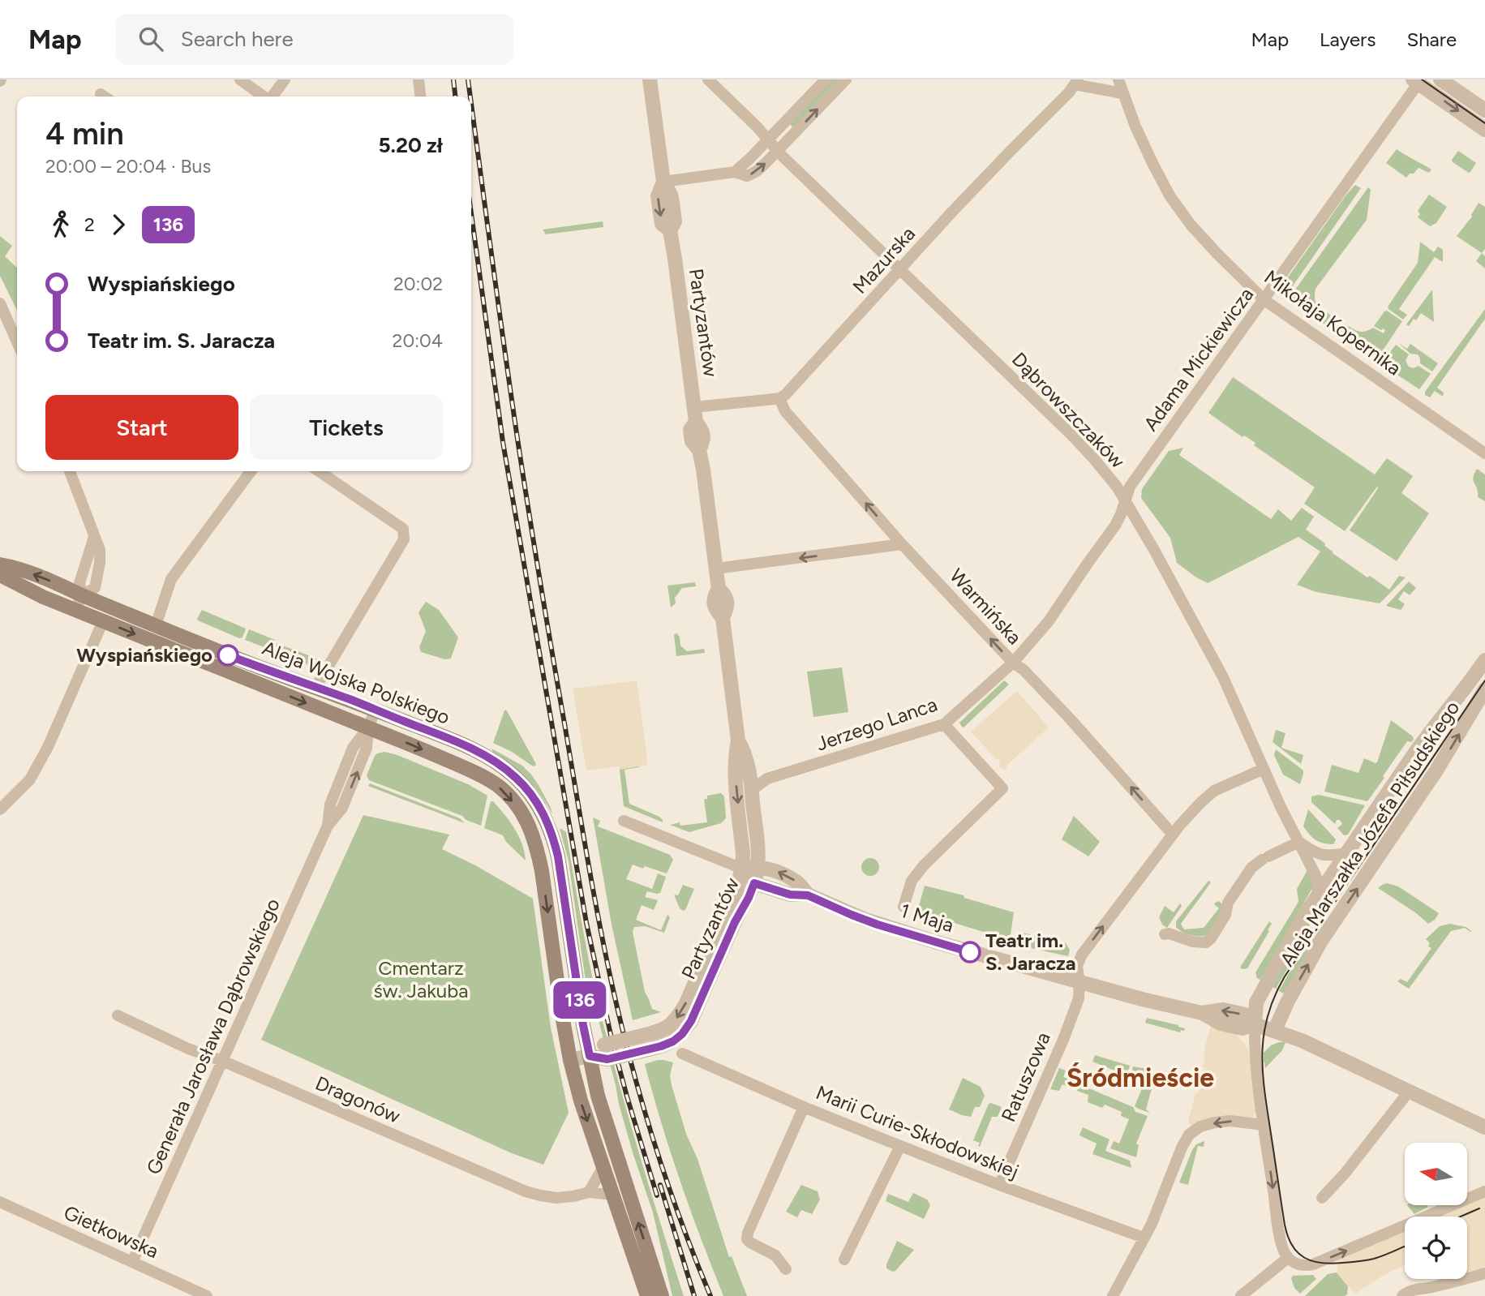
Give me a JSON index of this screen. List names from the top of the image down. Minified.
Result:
{"streets":{"main road":["Aleja Wojska Polskiego"],"street":["Mazurska","Partyzantów","Mikołaja Kopernika","Adama Mickiewicza","Dąbrowszczaków","Warmińska","Jerzego Lanca","Aleja Marszałka Józefa Piłsudskiego","1 Maja","Generała Jarosława Dąbrowskiego","Ratuszowa","Dragonów","Marii Curie-Skłodowskiej","Gietkowska"]},"crossings":[["Mazurska","Mikołaja Kopernika"],["Mazurska","Dąbrowszczaków"],["Mazurska","Warmińska"],["Partyzantów","Aleja Wojska Polskiego"],["Partyzantów","Jerzego Lanca"],["Partyzantów","1 Maja"],["Partyzantów","Marii Curie-Skłodowskiej"],["Mikołaja Kopernika","Adama Mickiewicza"],["Adama Mickiewicza","Dąbrowszczaków"],["Adama Mickiewicza","Warmińska"],["Adama Mickiewicza","Jerzego Lanca"],["Dąbrowszczaków","Aleja Marszałka Józefa Piłsudskiego"],["Dąbrowszczaków","Ratuszowa"],["Warmińska","Jerzego Lanca"],["Warmińska","Ratuszowa"],["Aleja Wojska Polskiego","Generała Jarosława Dąbrowskiego"],["Aleja Wojska Polskiego","Dragonów"],["Aleja Marszałka Józefa Piłsudskiego","1 Maja"],["1 Maja","Ratuszowa"],["Generała Jarosława Dąbrowskiego","Dragonów"],["Generała Jarosława Dąbrowskiego","Gietkowska"],["Ratuszowa","Marii Curie-Skłodowskiej"]],"one_way":["Warmińska"],"districts":["Śródmieście"],"parks":["Cmentarz św. Jakuba"],"places":["Wyspiańskiego","Teatr im. S. Jaracza"],"lines":["bus line 136"],"north":"left","page":{"header":"Map","search":"Search here","nav":["Map","Layers","Share"],"on_map":"136","heading":["4 min","20:00 – 20:04 · Bus","5.20 zł"],"legs":["2","136"],"list":[{"name":"Wyspiańskiego","value":"20:02"},{"name":"Teatr im. S. Jaracza","value":"20:04"}],"buttons":["Start","Tickets"]}}
